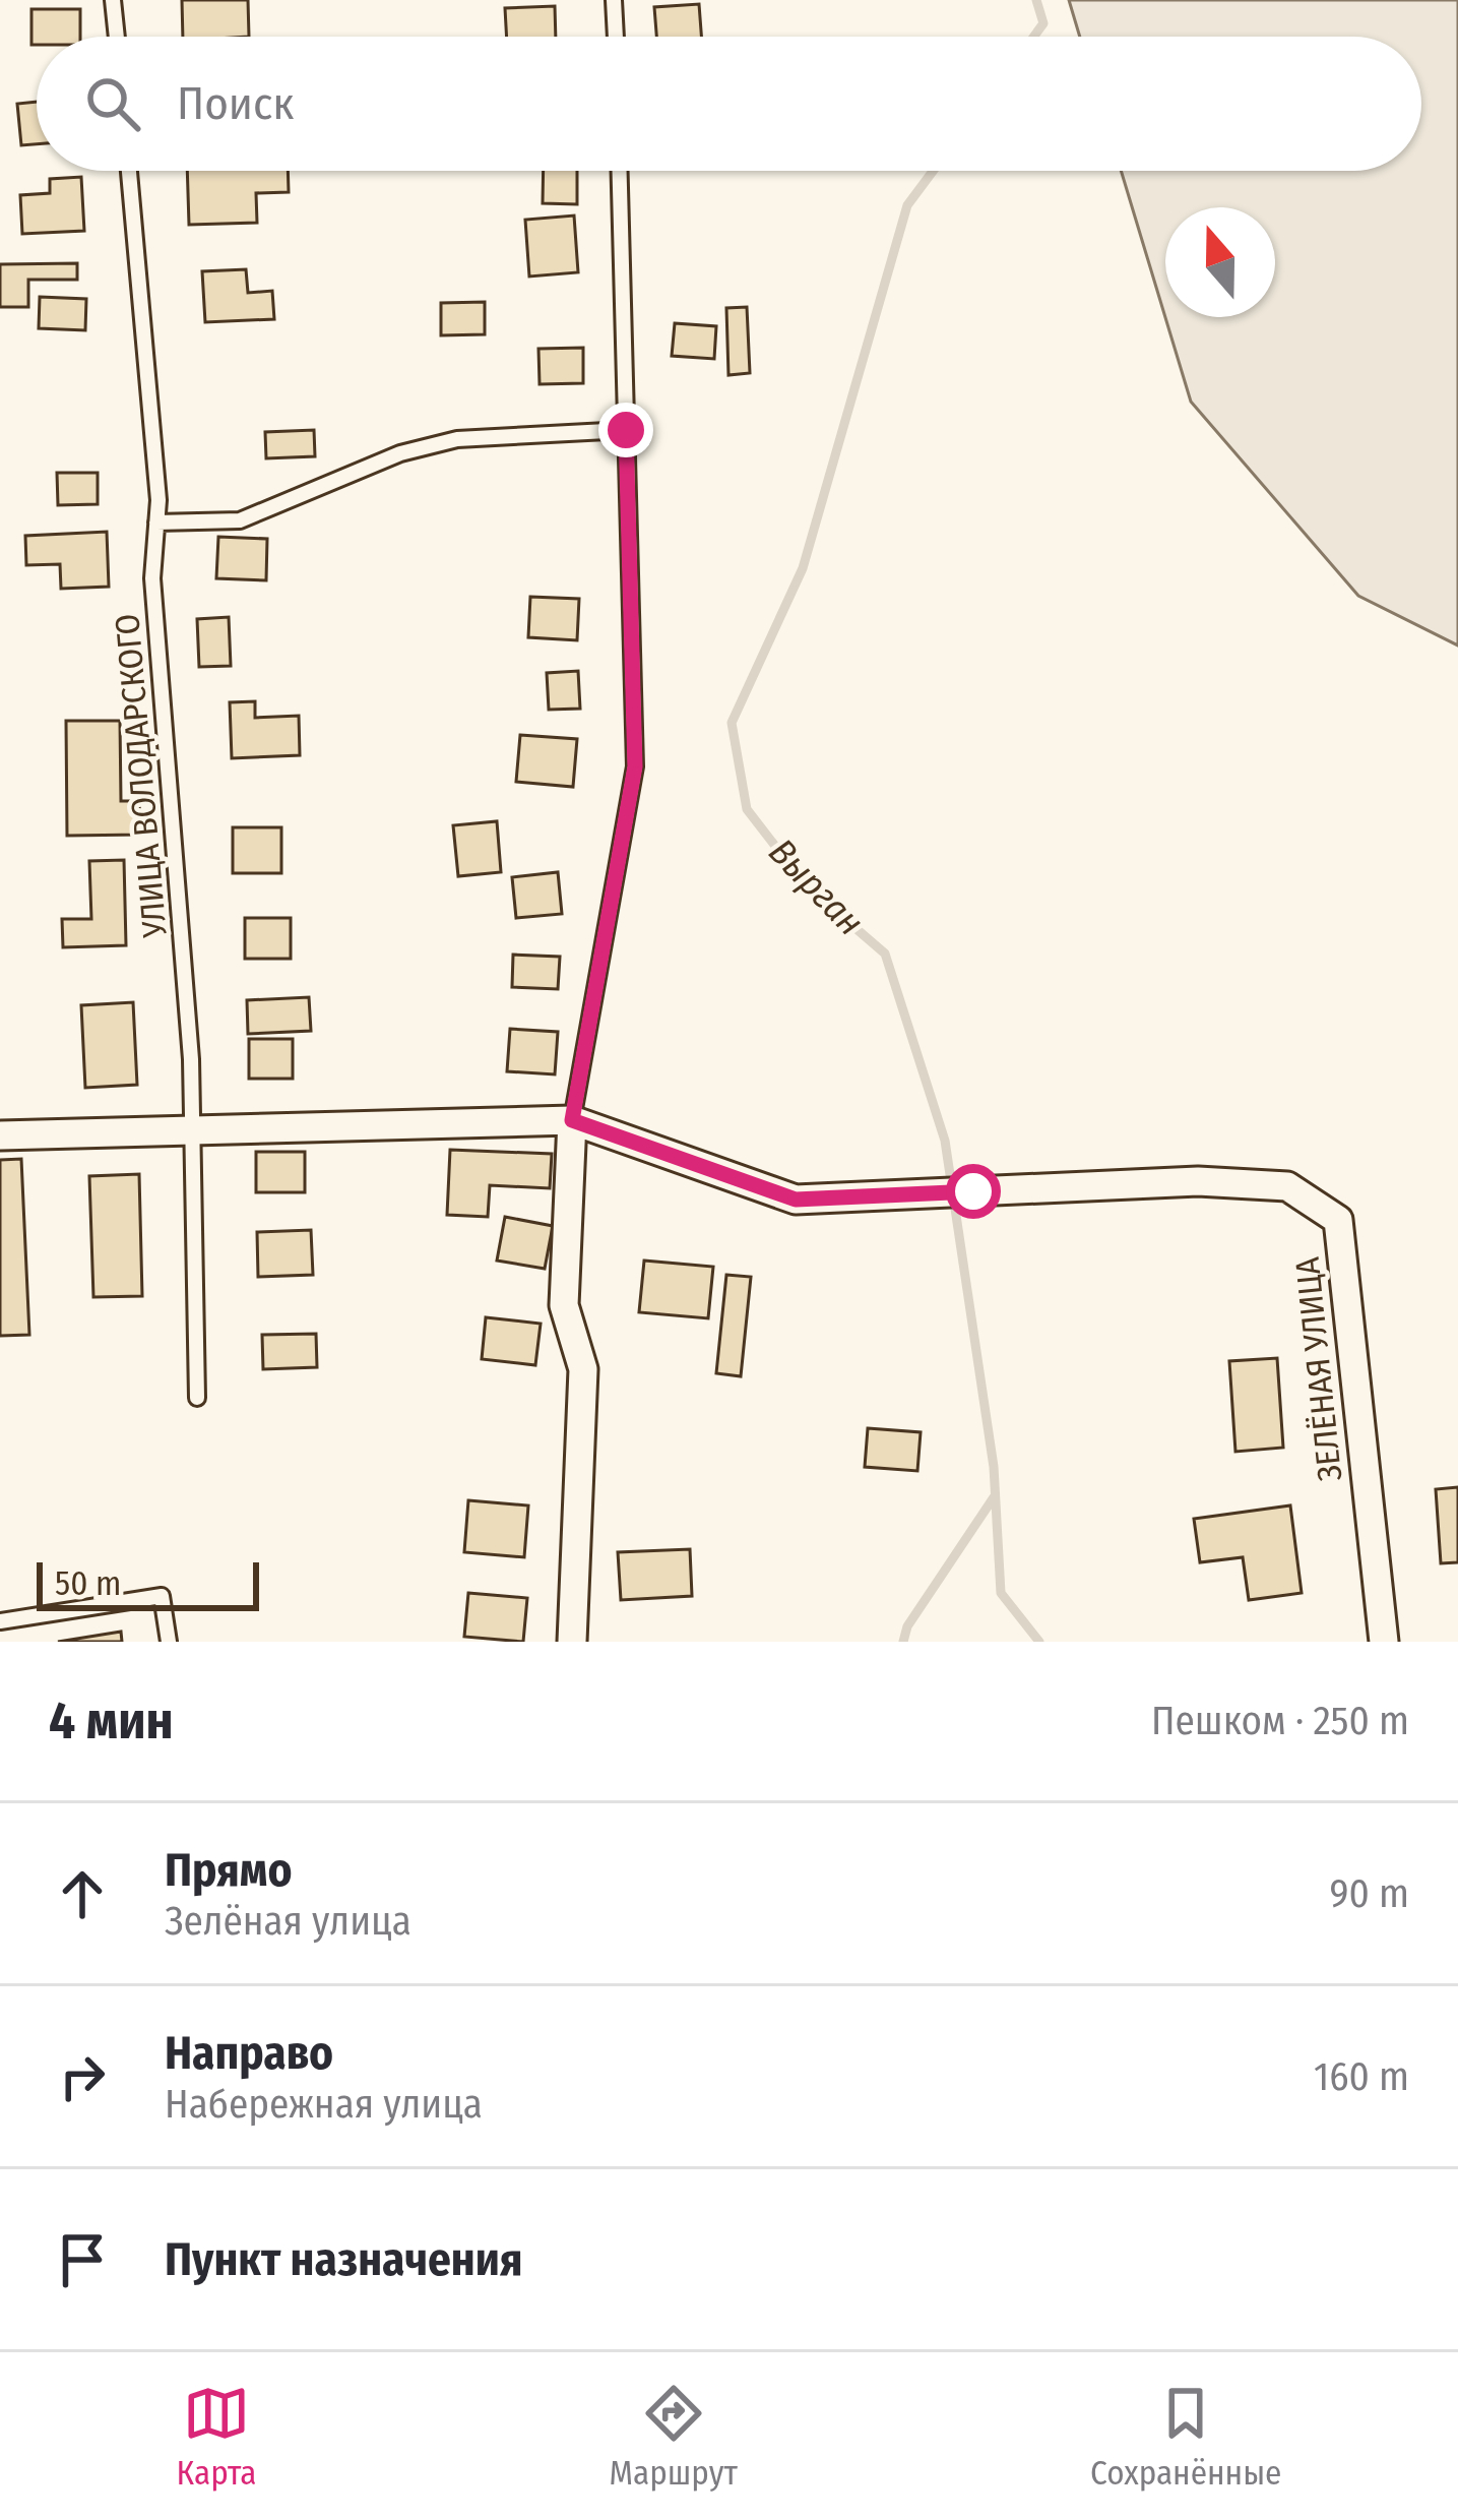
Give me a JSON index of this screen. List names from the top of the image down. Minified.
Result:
{"streets":{"street":["ЗЕЛЁНАЯ УЛИЦА"],"lane":["УЛИЦА ВОЛОДАРСКОГО"]},"water":["Вырган"],"scale_bar":"50 m","north":"top","page":{"search":"Поиск","scale":"50 m","heading":["4 мин","Пешком · 250 m"],"list":[["Прямо","Зелёная улица","90 m"],["Направо","Набережная улица","160 m"],"Пункт назначения"],"nav":["Карта","Маршрут","Сохранённые"]}}
